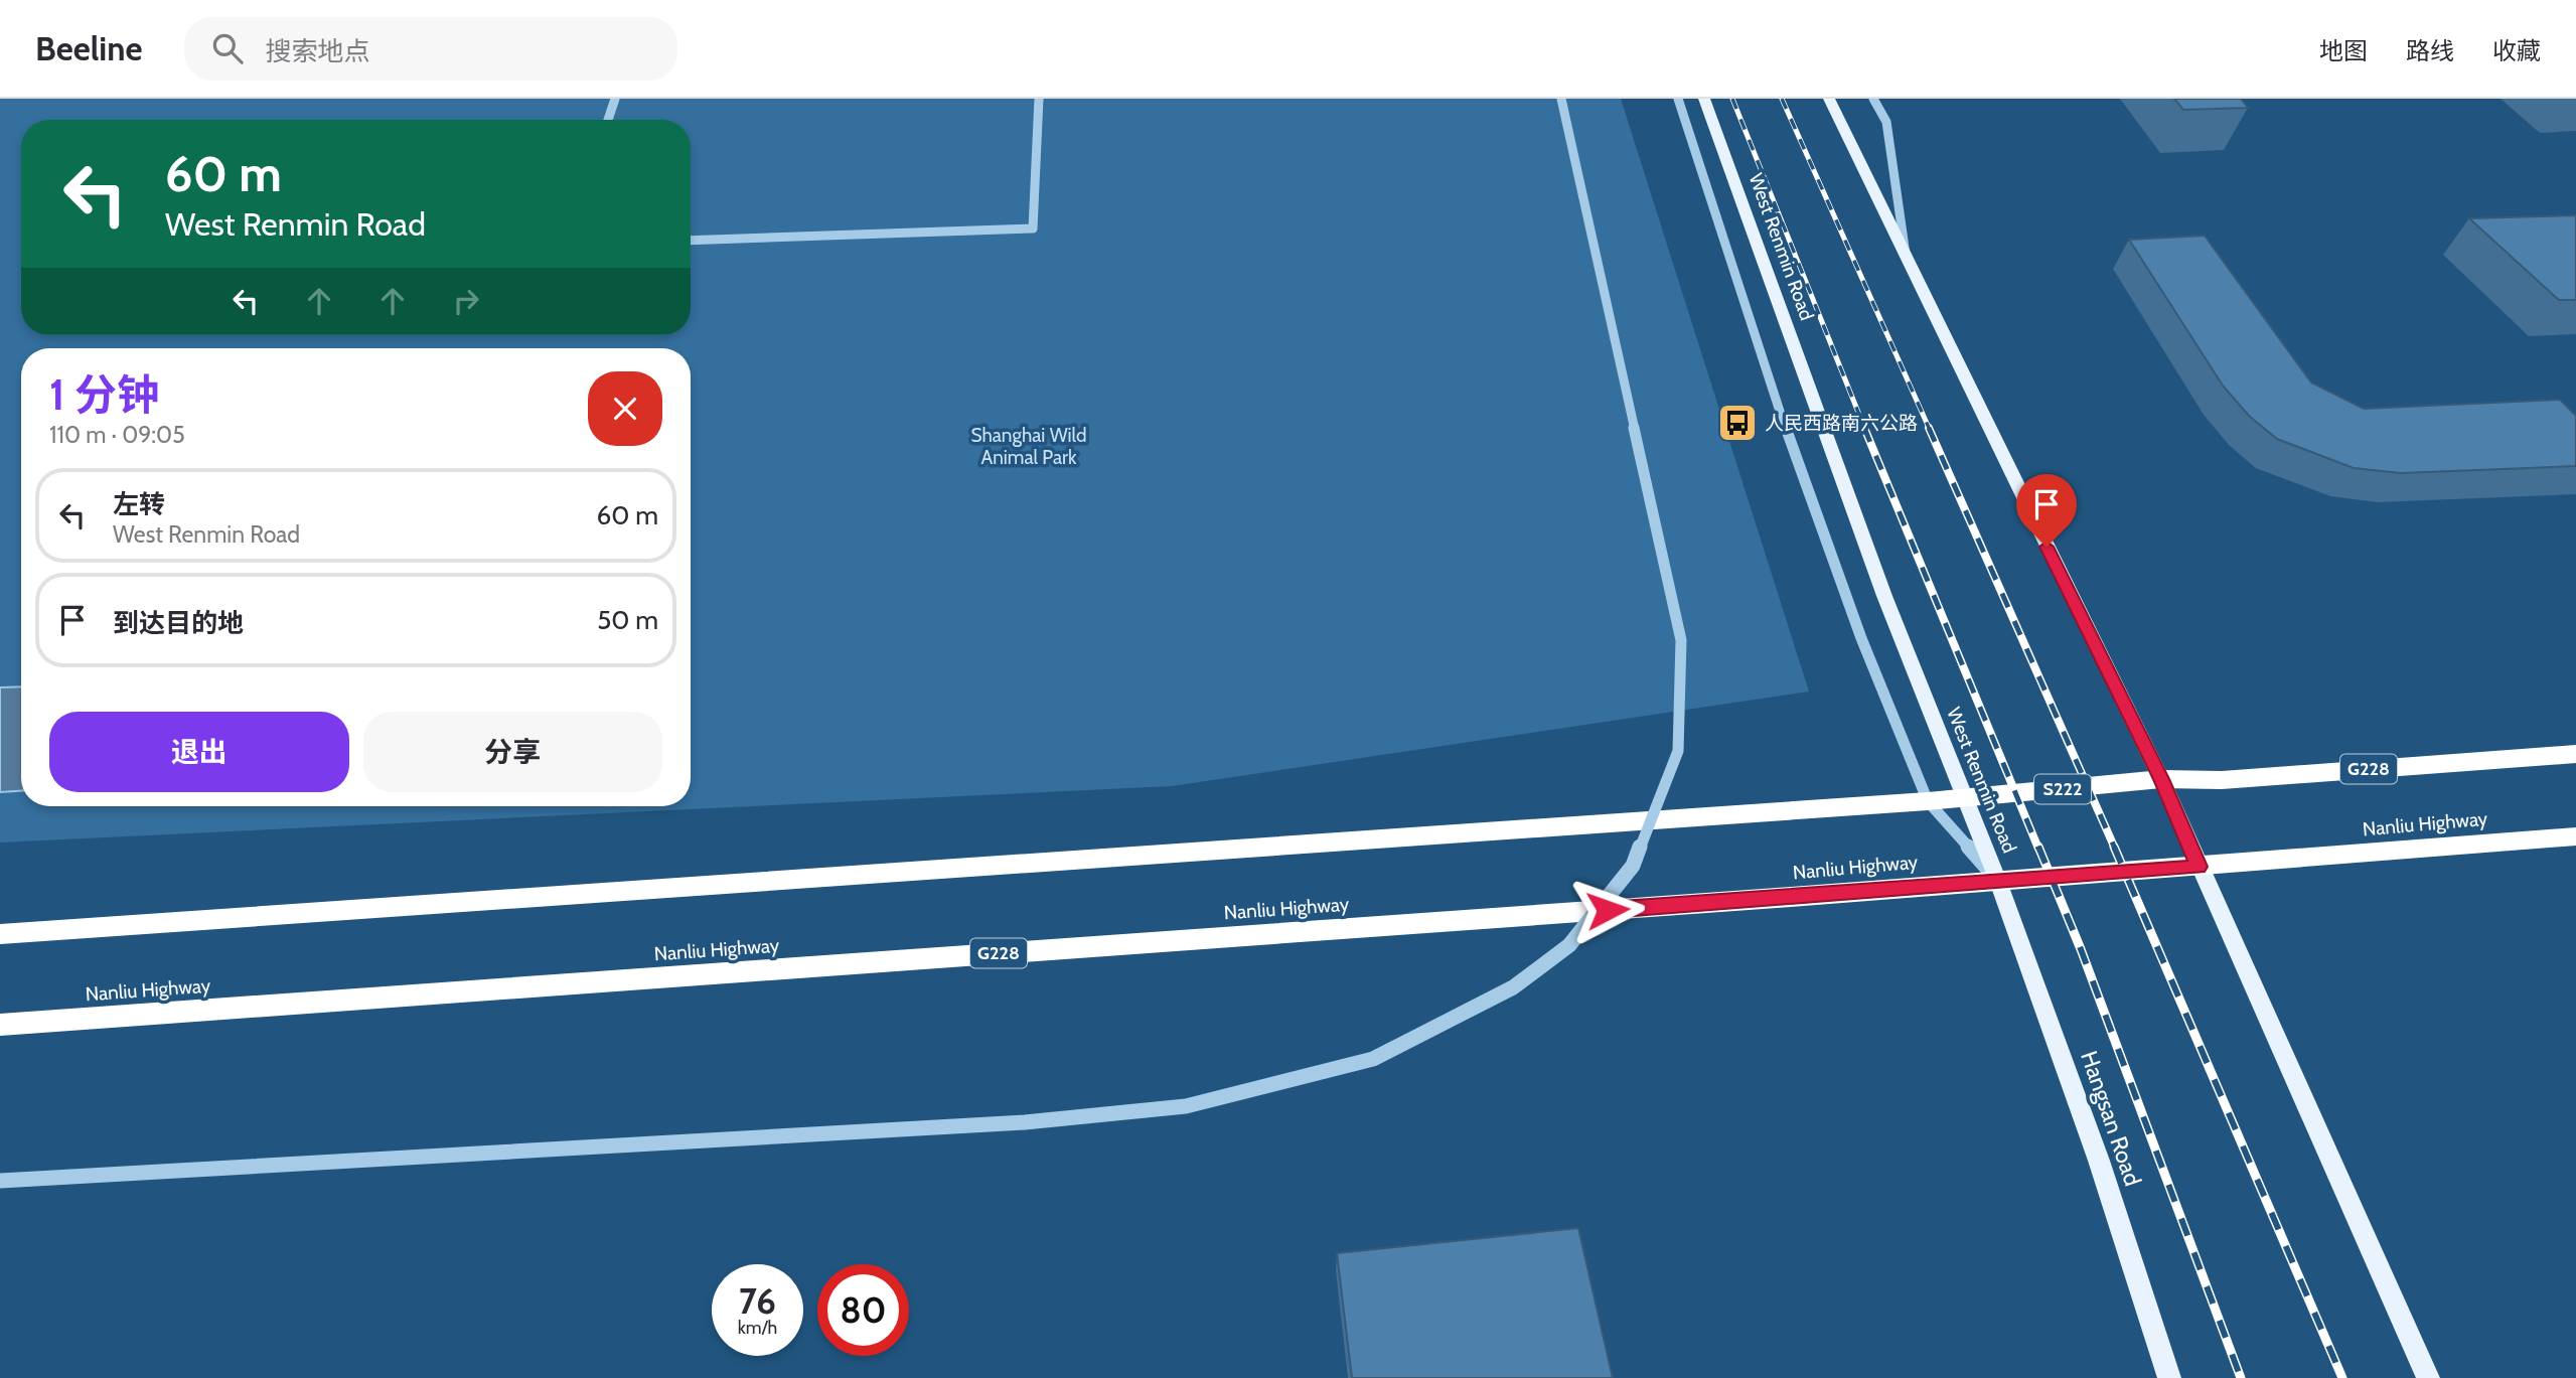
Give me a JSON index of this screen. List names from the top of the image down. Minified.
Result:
{"streets":{"highway":["G228","S222","Nanliu Highway"],"main road":["West Renmin Road","Hangsan Road"]},"crossings":[["West Renmin Road","S222"],["West Renmin Road","Nanliu Highway"],["West Renmin Road","Hangsan Road"],["G228","S222"],["Nanliu Highway","Hangsan Road"]],"parks":["Shanghai Wild Animal Park"],"places":{"bus stop":["人民西路南六公路"]},"page":{"header":"Beeline","search":"搜索地点","nav":["地图","路线","收藏"],"turn":["60 m","West Renmin Road"],"heading":["1 分钟","110 m · 09:05"],"list":[{"name":"左转","note":"West Renmin Road","value":"60 m"},{"name":"到达目的地","value":"50 m"}],"buttons":["退出","分享"],"speed":"76 km/h","limit":"80"}}
